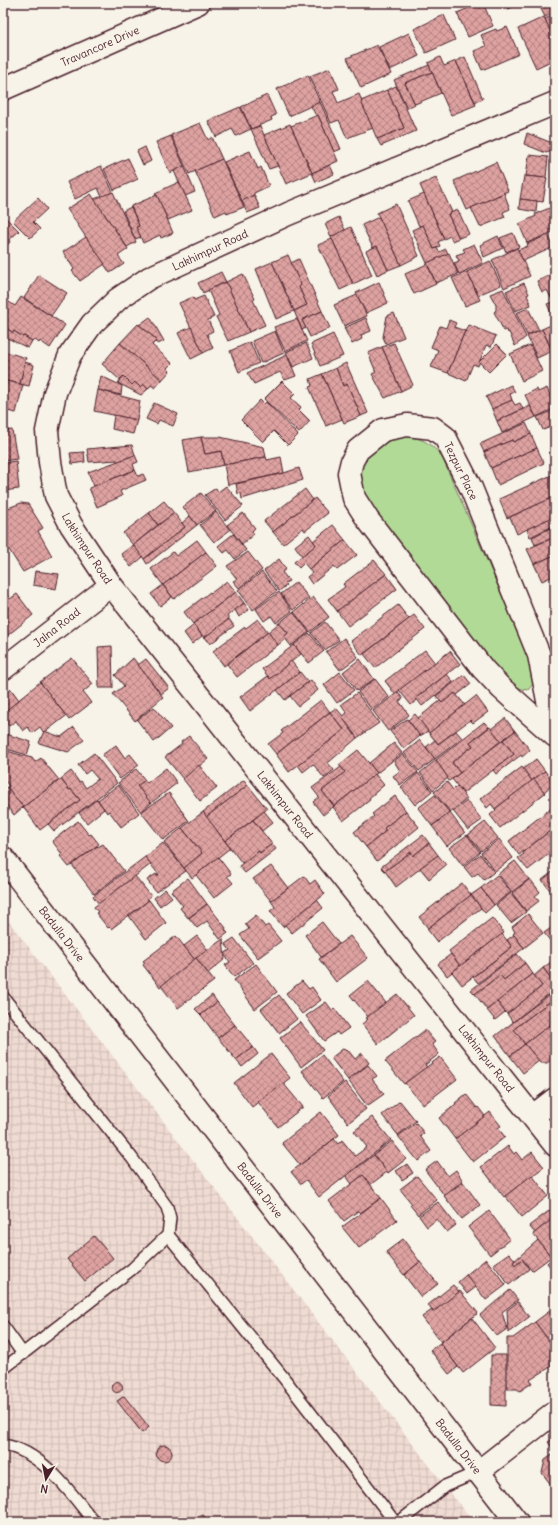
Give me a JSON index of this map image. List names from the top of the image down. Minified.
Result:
{"streets":{"street":["Travancore Drive","Lakhimpur Road","Tezpur Place","Jalna Road","Badulla Drive"]},"crossings":[["Lakhimpur Road","Jalna Road"]],"north":"bottom"}
